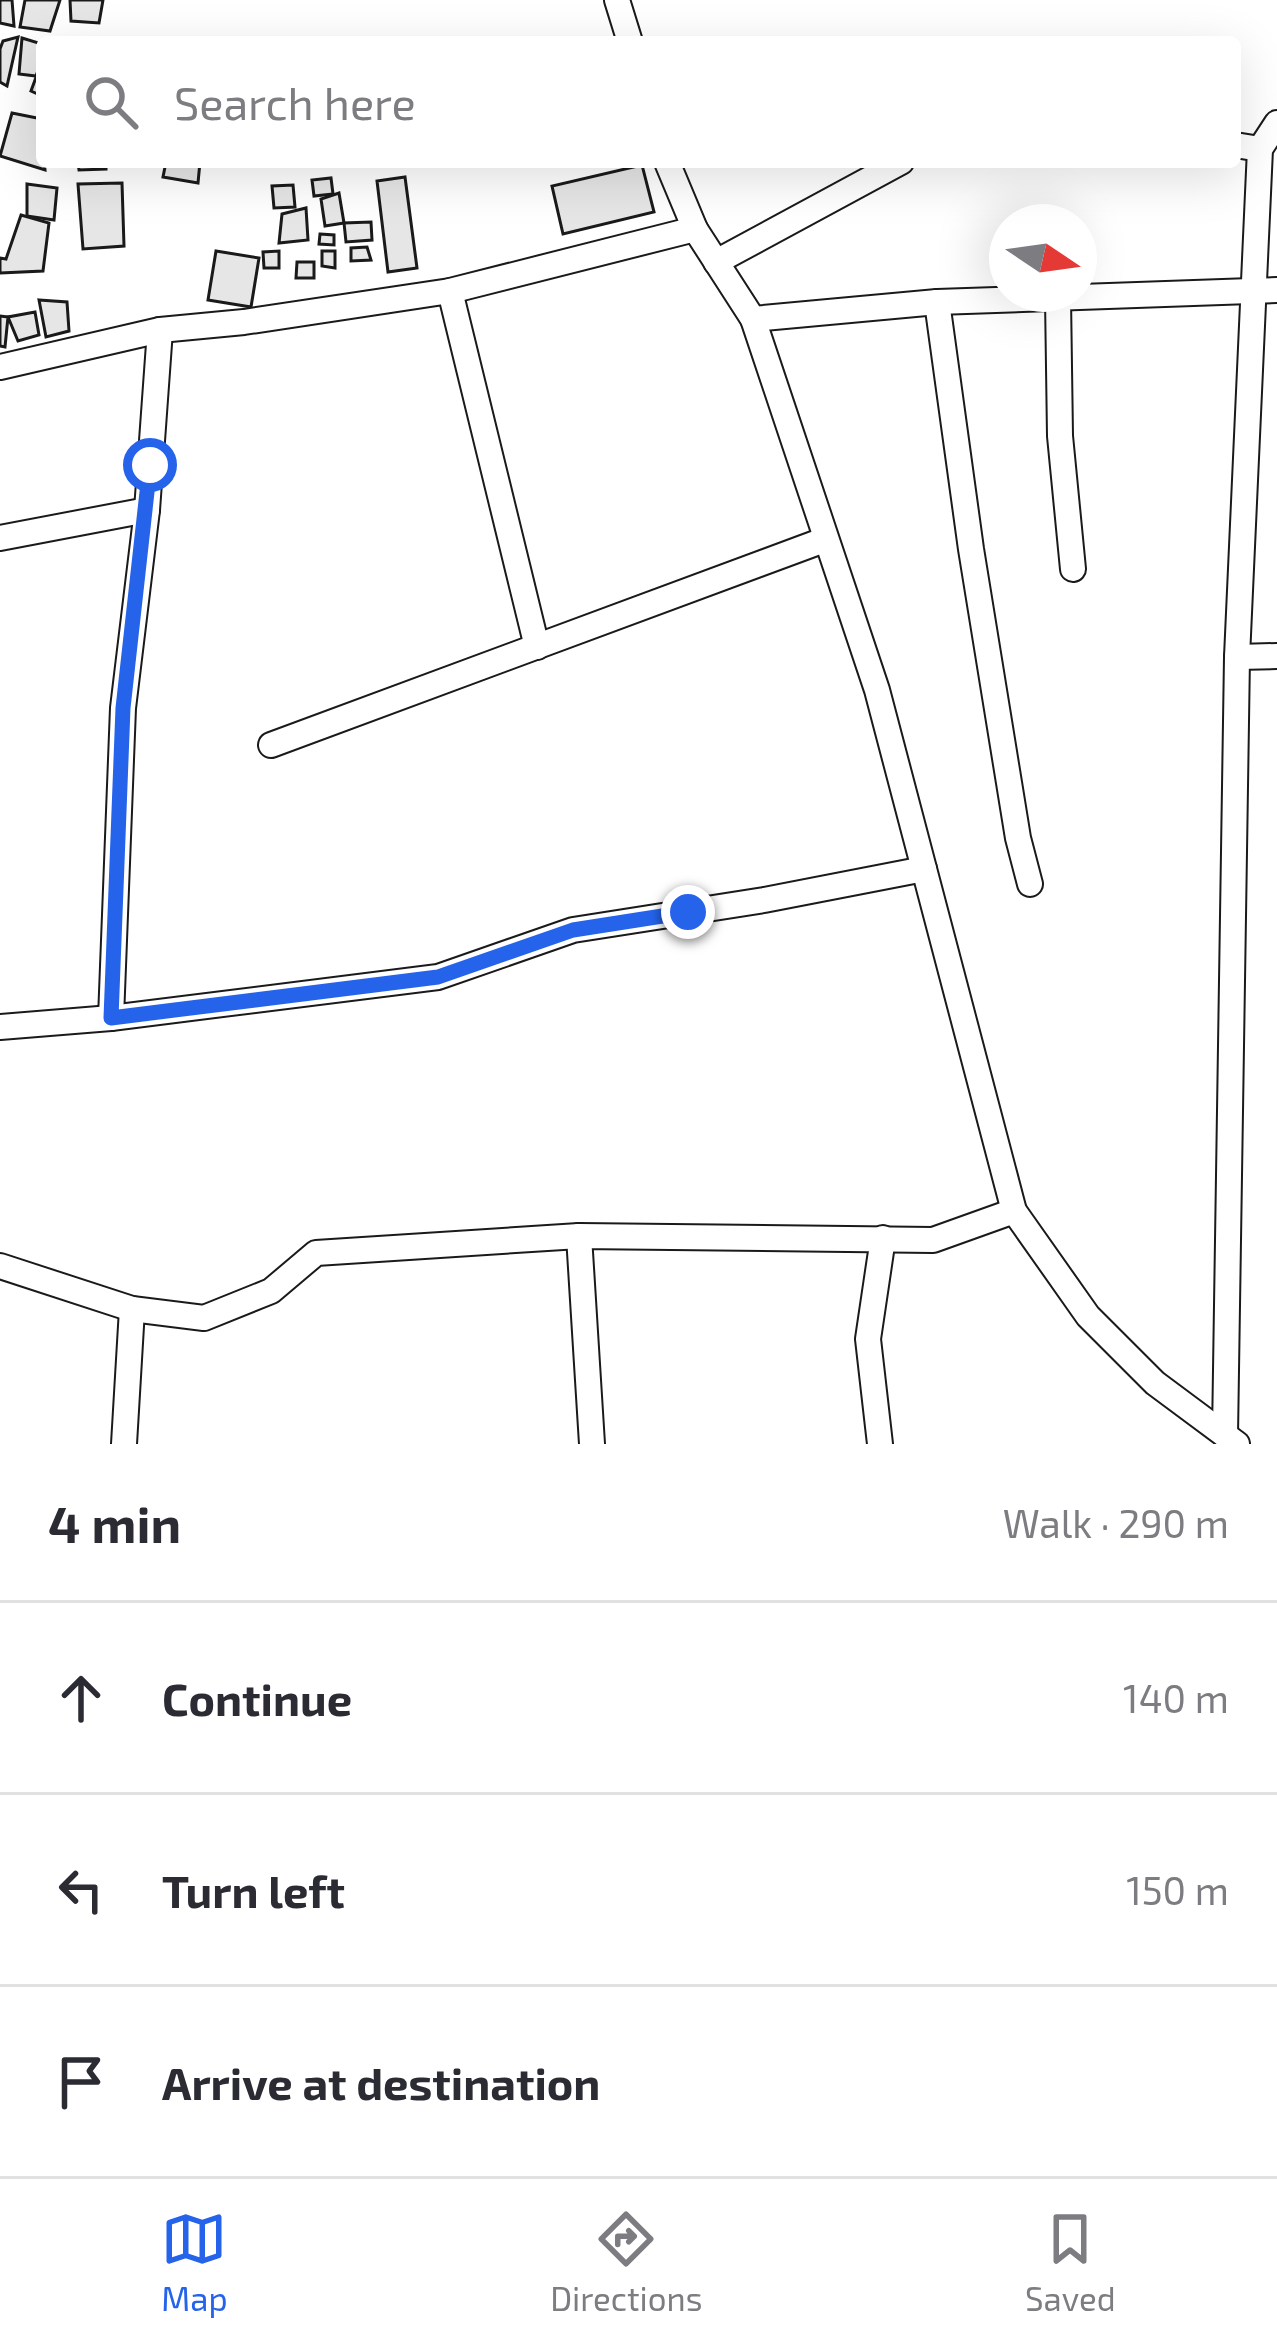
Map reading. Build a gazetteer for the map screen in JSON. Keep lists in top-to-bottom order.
{
  "north": "right",
  "page": {
    "search": "Search here",
    "heading": ["4 min", "Walk · 290 m"],
    "list": [
      ["Continue", "140 m"],
      ["Turn left", "150 m"],
      "Arrive at destination"
    ],
    "nav": ["Map", "Directions", "Saved"]
  }
}
